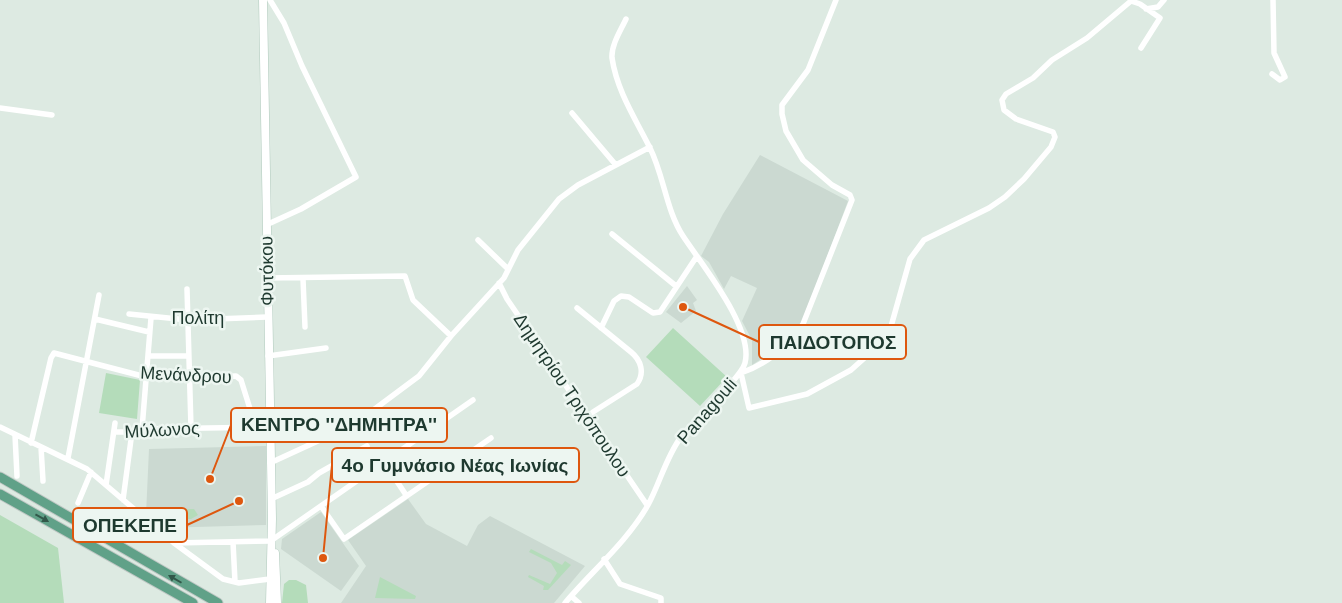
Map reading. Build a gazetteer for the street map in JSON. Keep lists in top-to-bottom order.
{
  "streets": {
    "street": [
      "Φυτόκου",
      "Πολίτη",
      "Μενάνδρου",
      "Δημητρίου Τριχόπουλου",
      "Panagouli",
      "Μύλωνος"
    ]
  },
  "crossings": [
    ["Φυτόκου", "Πολίτη"],
    ["Φυτόκου", "Μύλωνος"],
    ["Μενάνδρου", "Μύλωνος"],
    ["Δημητρίου Τριχόπουλου", "Panagouli"]
  ],
  "places": [
    "ΠΑΙΔΟΤΟΠΟΣ",
    "ΚΕΝΤΡΟ ''ΔΗΜΗΤΡΑ''",
    "ΟΠΕΚΕΠΕ",
    "4ο Γυμνάσιο Νέας Ιωνίας"
  ]
}
